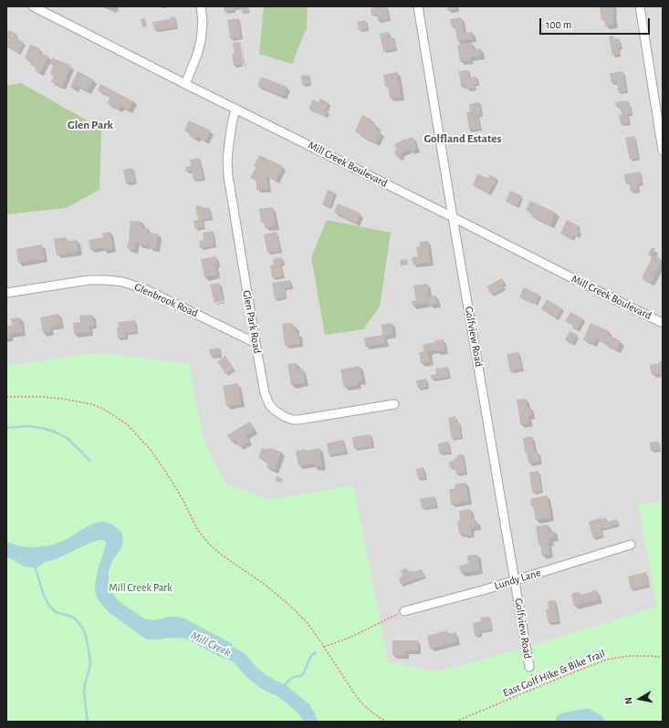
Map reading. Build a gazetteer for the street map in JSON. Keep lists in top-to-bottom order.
{
  "streets": {
    "street": [
      "Mill Creek Boulevard",
      "Glenbrook Road",
      "Glen Park Road",
      "Golfview Road",
      "Lundy Lane"
    ],
    "path": ["East Golf Hike & Bike Trail"]
  },
  "crossings": [
    ["Mill Creek Boulevard", "Glen Park Road"],
    ["Mill Creek Boulevard", "Golfview Road"],
    ["Glenbrook Road", "Glen Park Road"],
    ["Golfview Road", "Lundy Lane"]
  ],
  "districts": ["Glen Park", "Golfland Estates"],
  "water": ["Mill Creek"],
  "parks": ["Mill Creek Park"],
  "scale_bar": "100 m",
  "north": "left"
}
